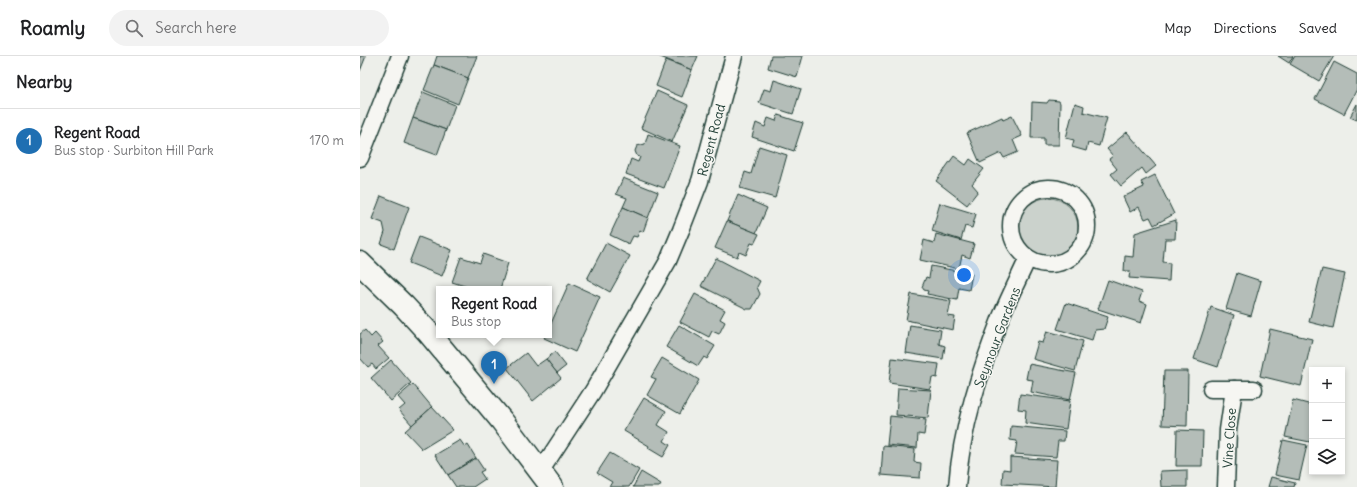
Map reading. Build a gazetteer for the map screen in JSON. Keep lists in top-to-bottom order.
{
  "streets": {
    "street": ["Regent Road", "Seymour Gardens", "Vine Close"]
  },
  "page": {
    "header": "Roamly",
    "search": "Search here",
    "nav": ["Map", "Directions", "Saved"],
    "heading": "Nearby",
    "list": [
      {
        "mark": "1",
        "name": "Regent Road",
        "note": "Bus stop · Surbiton Hill Park",
        "value": "170 m"
      }
    ],
    "popup": ["Regent Road", "Bus stop"],
    "pins": "1",
    "map_buttons": ["+", "−"]
  }
}
